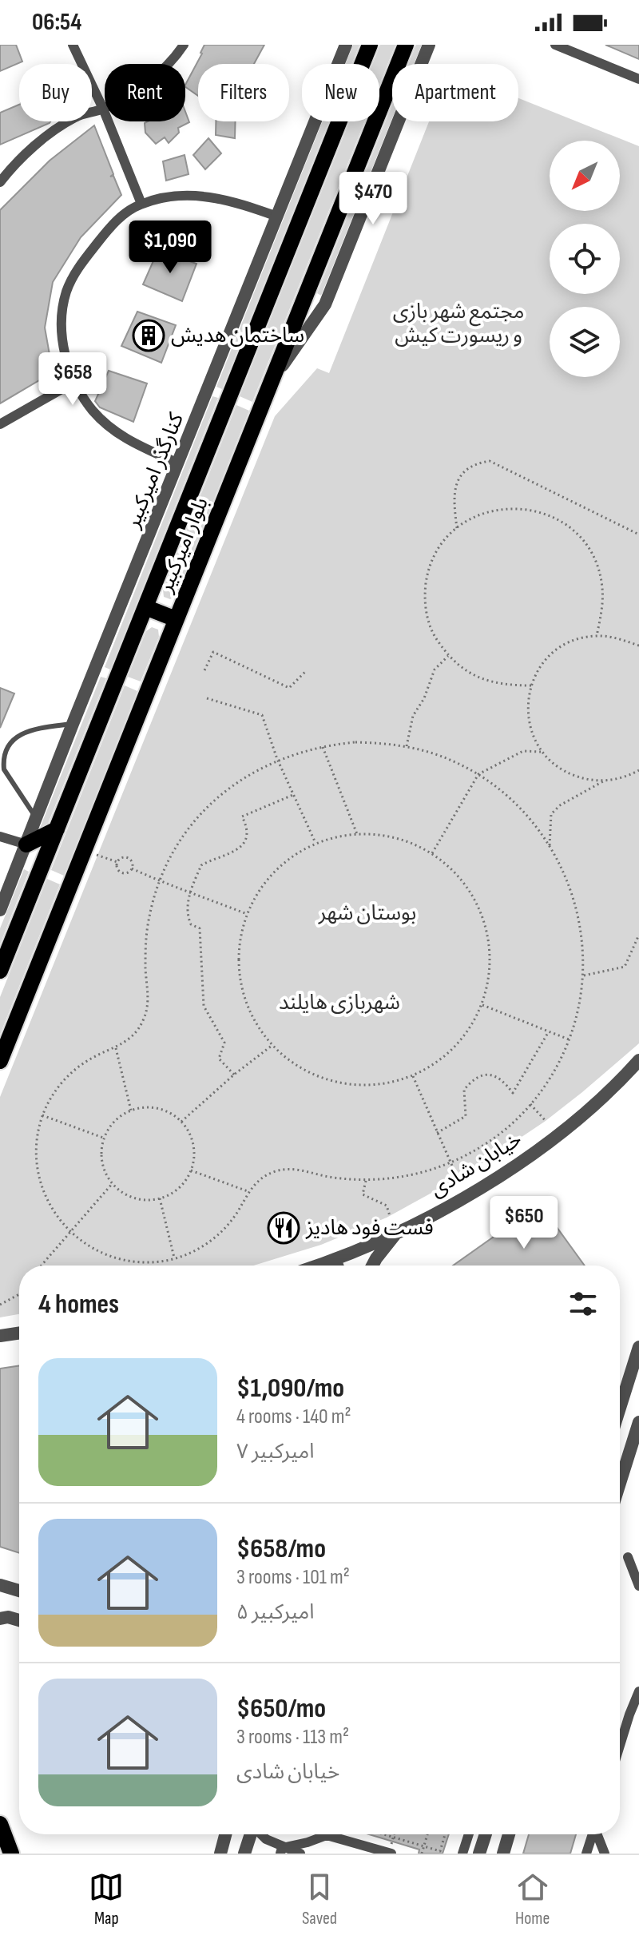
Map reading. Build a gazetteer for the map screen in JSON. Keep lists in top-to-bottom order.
{
  "streets": {
    "main road": ["بلوار امیرکبیر"],
    "street": ["کنارگذر امیرکبیر", "خیابان شادی"]
  },
  "parks": ["مجتمع شهر بازی و ریسورت کیش", "بوستان شهر", "شهربازی هایلند"],
  "places": {
    "building": ["ساختمان هدیش"],
    "restaurant": ["فست فود هادیز"]
  },
  "north": "bottom left",
  "page": {
    "status": "06:54",
    "chip": [
      "Buy",
      "Rent",
      "Filters",
      "New",
      "Apartment"
    ],
    "price": [
      "$470",
      "$1,090",
      "$658",
      "$650"
    ],
    "heading": "4 homes",
    "list": [
      {
        "name": "$1,090/mo",
        "note": "4 rooms · 140 m² · امیرکبیر ۷"
      },
      {
        "name": "$658/mo",
        "note": "3 rooms · 101 m² · امیرکبیر ۵"
      },
      {
        "name": "$650/mo",
        "note": "3 rooms · 113 m² · خیابان شادی"
      }
    ],
    "tabs": ["Map", "Saved", "Home"]
  }
}
